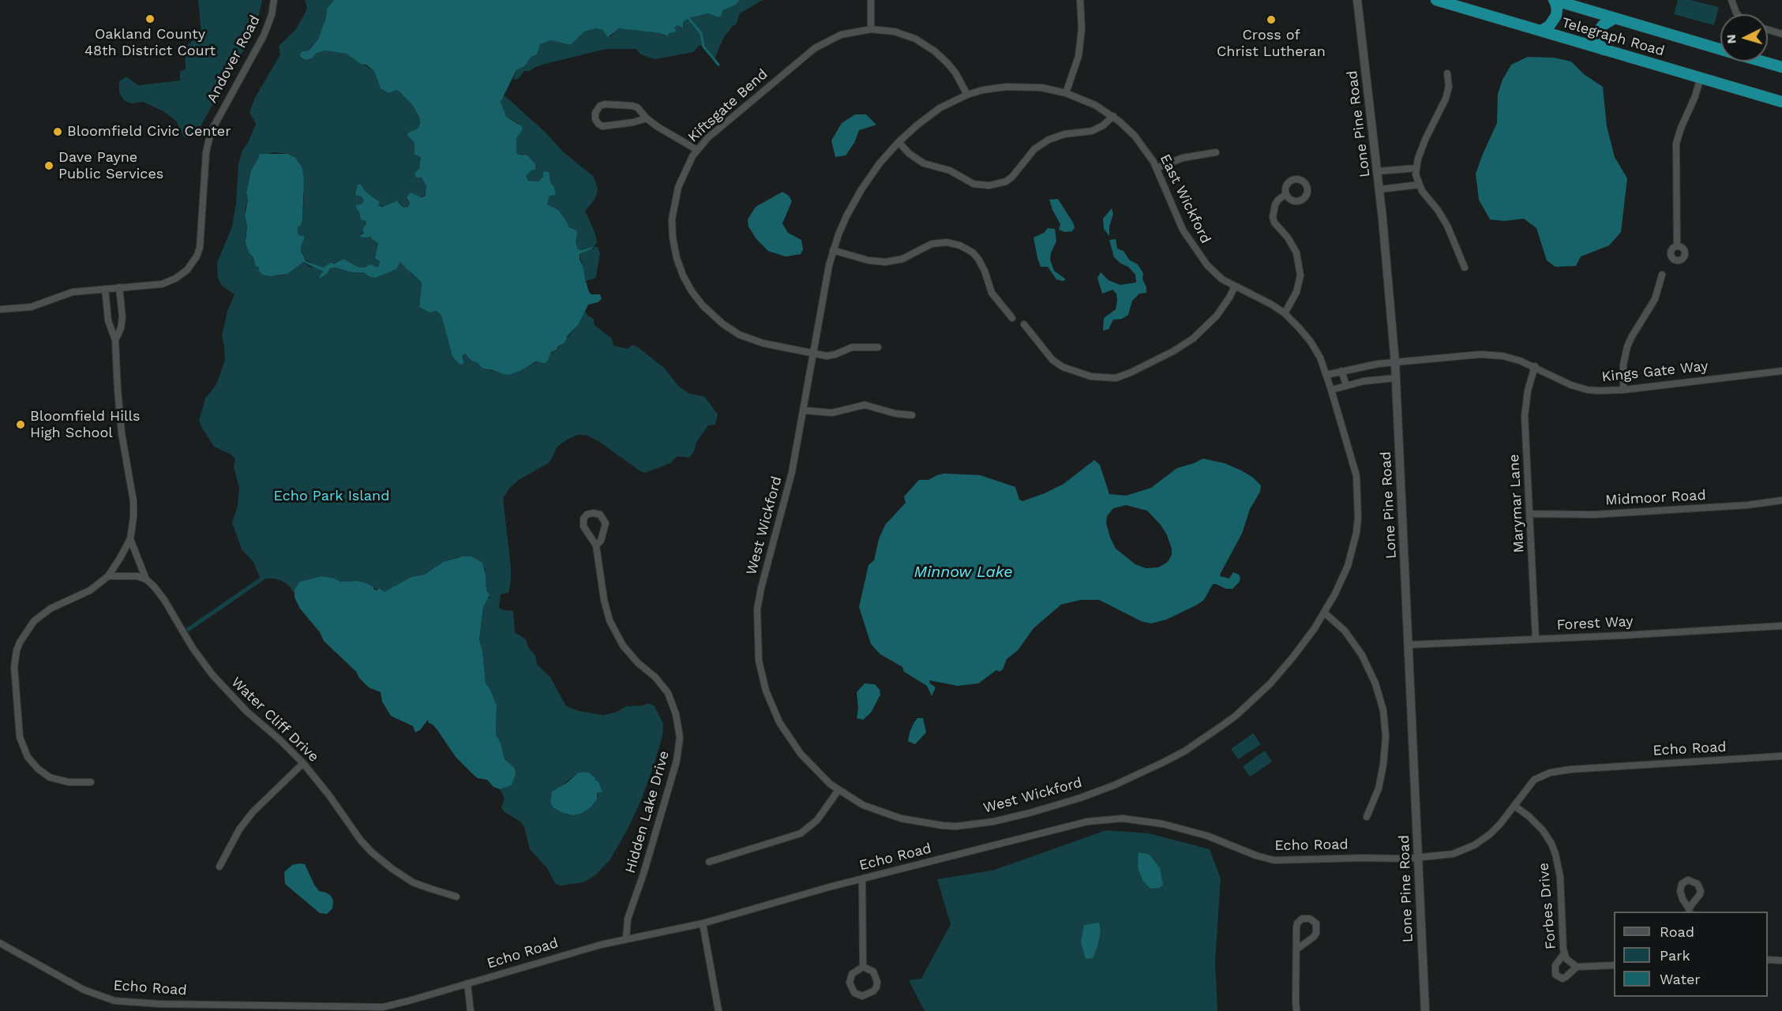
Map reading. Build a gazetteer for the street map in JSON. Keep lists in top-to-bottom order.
{
  "streets": {
    "highway": ["Telegraph Road"],
    "street": [
      "Andover Road",
      "Kiftsgate Bend",
      "Lone Pine Road",
      "East Wickford",
      "Kings Gate Way",
      "Midmoor Road",
      "Marymar Lane",
      "West Wickford",
      "Forest Way",
      "Water Cliff Drive",
      "Echo Road",
      "Hidden Lake Drive",
      "Forbes Drive"
    ]
  },
  "crossings": [
    ["Kiftsgate Bend", "East Wickford"],
    ["Kiftsgate Bend", "West Wickford"],
    ["Lone Pine Road", "Kings Gate Way"],
    ["Lone Pine Road", "Forest Way"],
    ["Lone Pine Road", "Echo Road"],
    ["East Wickford", "West Wickford"],
    ["Kings Gate Way", "Marymar Lane"],
    ["Midmoor Road", "Marymar Lane"],
    ["Marymar Lane", "Forest Way"],
    ["Echo Road", "Hidden Lake Drive"],
    ["Echo Road", "Forbes Drive"]
  ],
  "water": ["Minnow Lake"],
  "parks": ["Echo Park Island"],
  "places": [
    "Oakland County 48th District Court",
    "Cross of Christ Lutheran",
    "Bloomfield Civic Center",
    "Dave Payne Public Services",
    "Bloomfield Hills High School"
  ],
  "legend": ["Road", "Park", "Water"],
  "north": "left"
}
